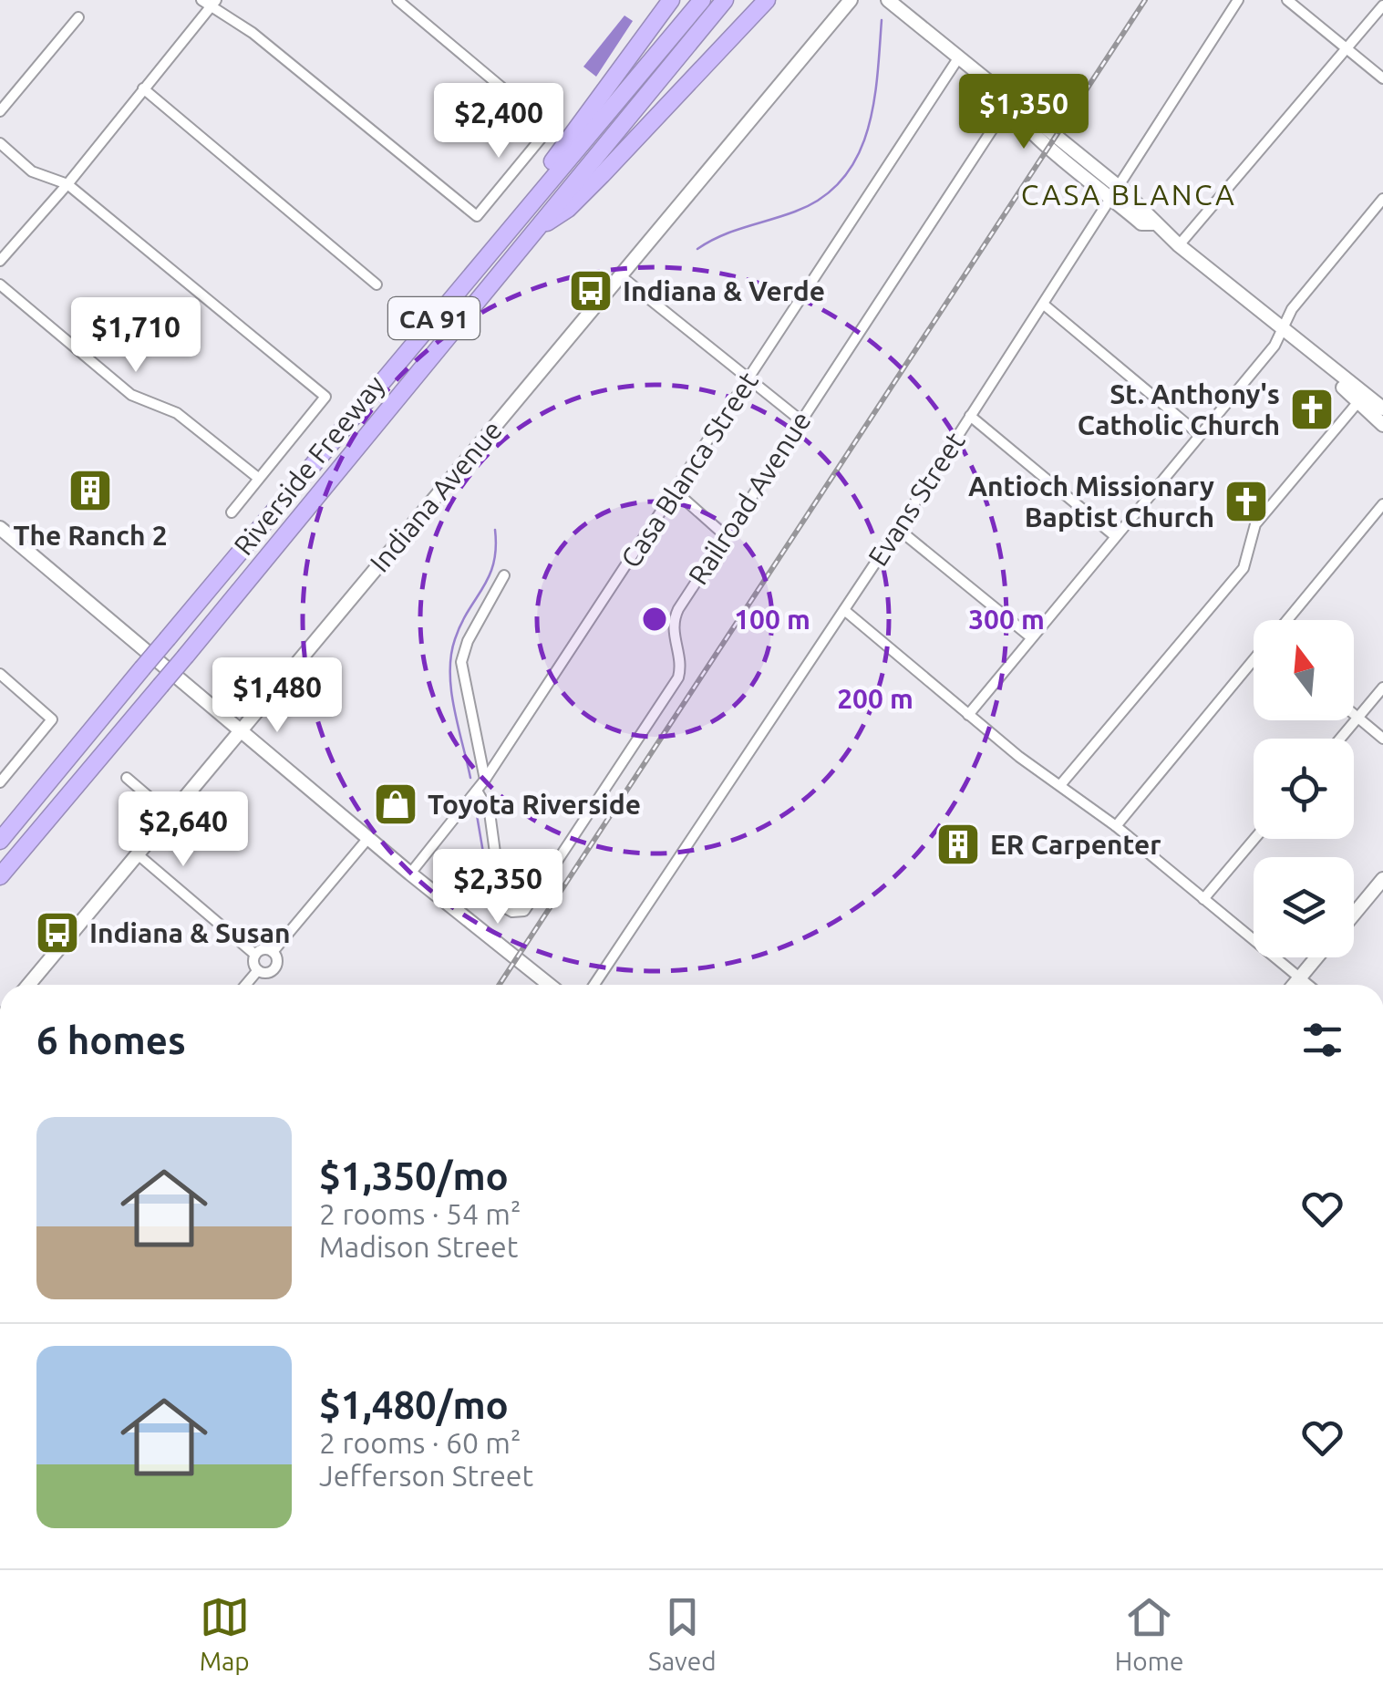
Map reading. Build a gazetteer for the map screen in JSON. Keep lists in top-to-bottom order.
{
  "streets": {
    "highway": ["CA 91", "Riverside Freeway"],
    "street": [
      "Casa Blanca Street",
      "Indiana Avenue",
      "Railroad Avenue",
      "Evans Street"
    ]
  },
  "crossings": [
    ["Casa Blanca Street", "Railroad Avenue"]
  ],
  "districts": ["CASA BLANCA"],
  "places": {
    "bus stop": ["Indiana & Verde", "Indiana & Susan"],
    "church": ["St. Anthony's Catholic Church", "Antioch Missionary Baptist Church"],
    "building": ["The Ranch 2", "ER Carpenter"],
    "shop": ["Toyota Riverside"]
  },
  "north": "top",
  "page": {
    "price": [
      "$1,350",
      "$2,400",
      "$1,710",
      "$1,480",
      "$2,640",
      "$2,350"
    ],
    "heading": "6 homes",
    "list": [
      {
        "name": "$1,350/mo",
        "note": "2 rooms · 54 m² · Madison Street"
      },
      {
        "name": "$1,480/mo",
        "note": "2 rooms · 60 m² · Jefferson Street"
      }
    ],
    "tabs": ["Map", "Saved", "Home"]
  },
  "rings": ["100 m", "300 m", "200 m"]
}
